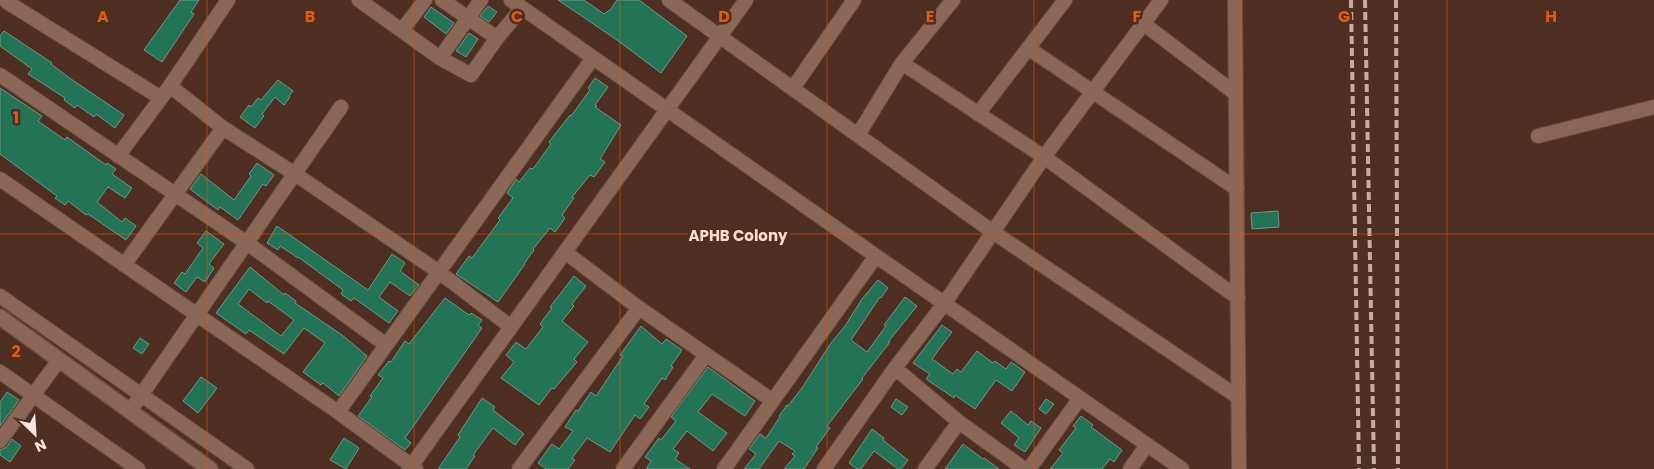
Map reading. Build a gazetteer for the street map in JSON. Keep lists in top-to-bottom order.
{
  "districts": ["APHB Colony"],
  "north": "bottom right",
  "grid": {
    "columns": [
      "A",
      "B",
      "C",
      "D",
      "E",
      "F",
      "G",
      "H"
    ],
    "rows": ["1", "2"]
  }
}
